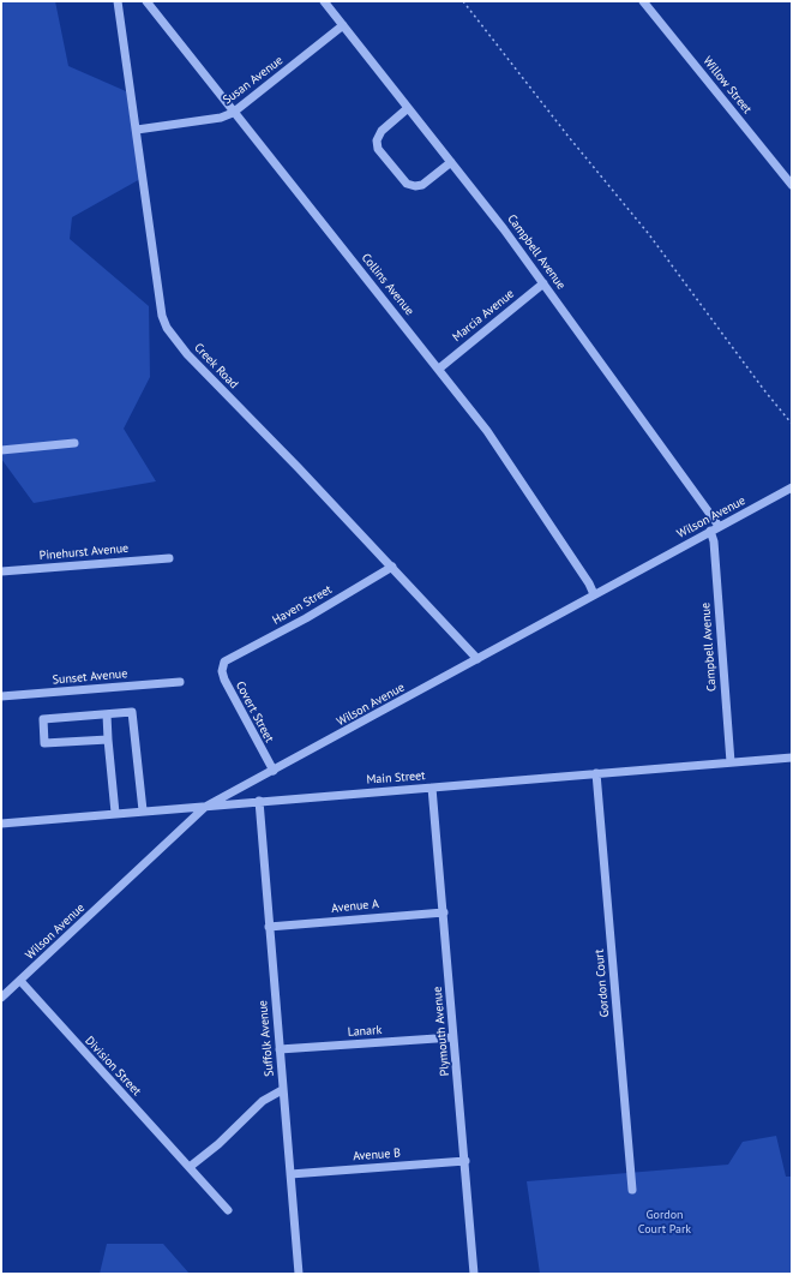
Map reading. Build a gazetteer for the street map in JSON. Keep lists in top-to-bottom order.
{
  "streets": {
    "street": [
      "Susan Avenue",
      "Willow Street",
      "Campbell Avenue",
      "Collins Avenue",
      "Marcia Avenue",
      "Creek Road",
      "Wilson Avenue",
      "Pinehurst Avenue",
      "Haven Street",
      "Sunset Avenue",
      "Covert Street",
      "Main Street",
      "Avenue A",
      "Gordon Court",
      "Lanark",
      "Plymouth Avenue",
      "Suffolk Avenue",
      "Division Street",
      "Avenue B"
    ]
  },
  "crossings": [
    ["Susan Avenue", "Campbell Avenue"],
    ["Susan Avenue", "Collins Avenue"],
    ["Susan Avenue", "Creek Road"],
    ["Campbell Avenue", "Marcia Avenue"],
    ["Campbell Avenue", "Wilson Avenue"],
    ["Campbell Avenue", "Main Street"],
    ["Collins Avenue", "Marcia Avenue"],
    ["Collins Avenue", "Wilson Avenue"],
    ["Creek Road", "Wilson Avenue"],
    ["Creek Road", "Haven Street"],
    ["Wilson Avenue", "Covert Street"],
    ["Wilson Avenue", "Main Street"],
    ["Wilson Avenue", "Division Street"],
    ["Haven Street", "Covert Street"],
    ["Main Street", "Gordon Court"],
    ["Main Street", "Plymouth Avenue"],
    ["Main Street", "Suffolk Avenue"],
    ["Avenue A", "Plymouth Avenue"],
    ["Avenue A", "Suffolk Avenue"],
    ["Lanark", "Plymouth Avenue"],
    ["Lanark", "Suffolk Avenue"],
    ["Plymouth Avenue", "Avenue B"],
    ["Suffolk Avenue", "Avenue B"]
  ],
  "parks": ["Gordon Court Park"]
}
